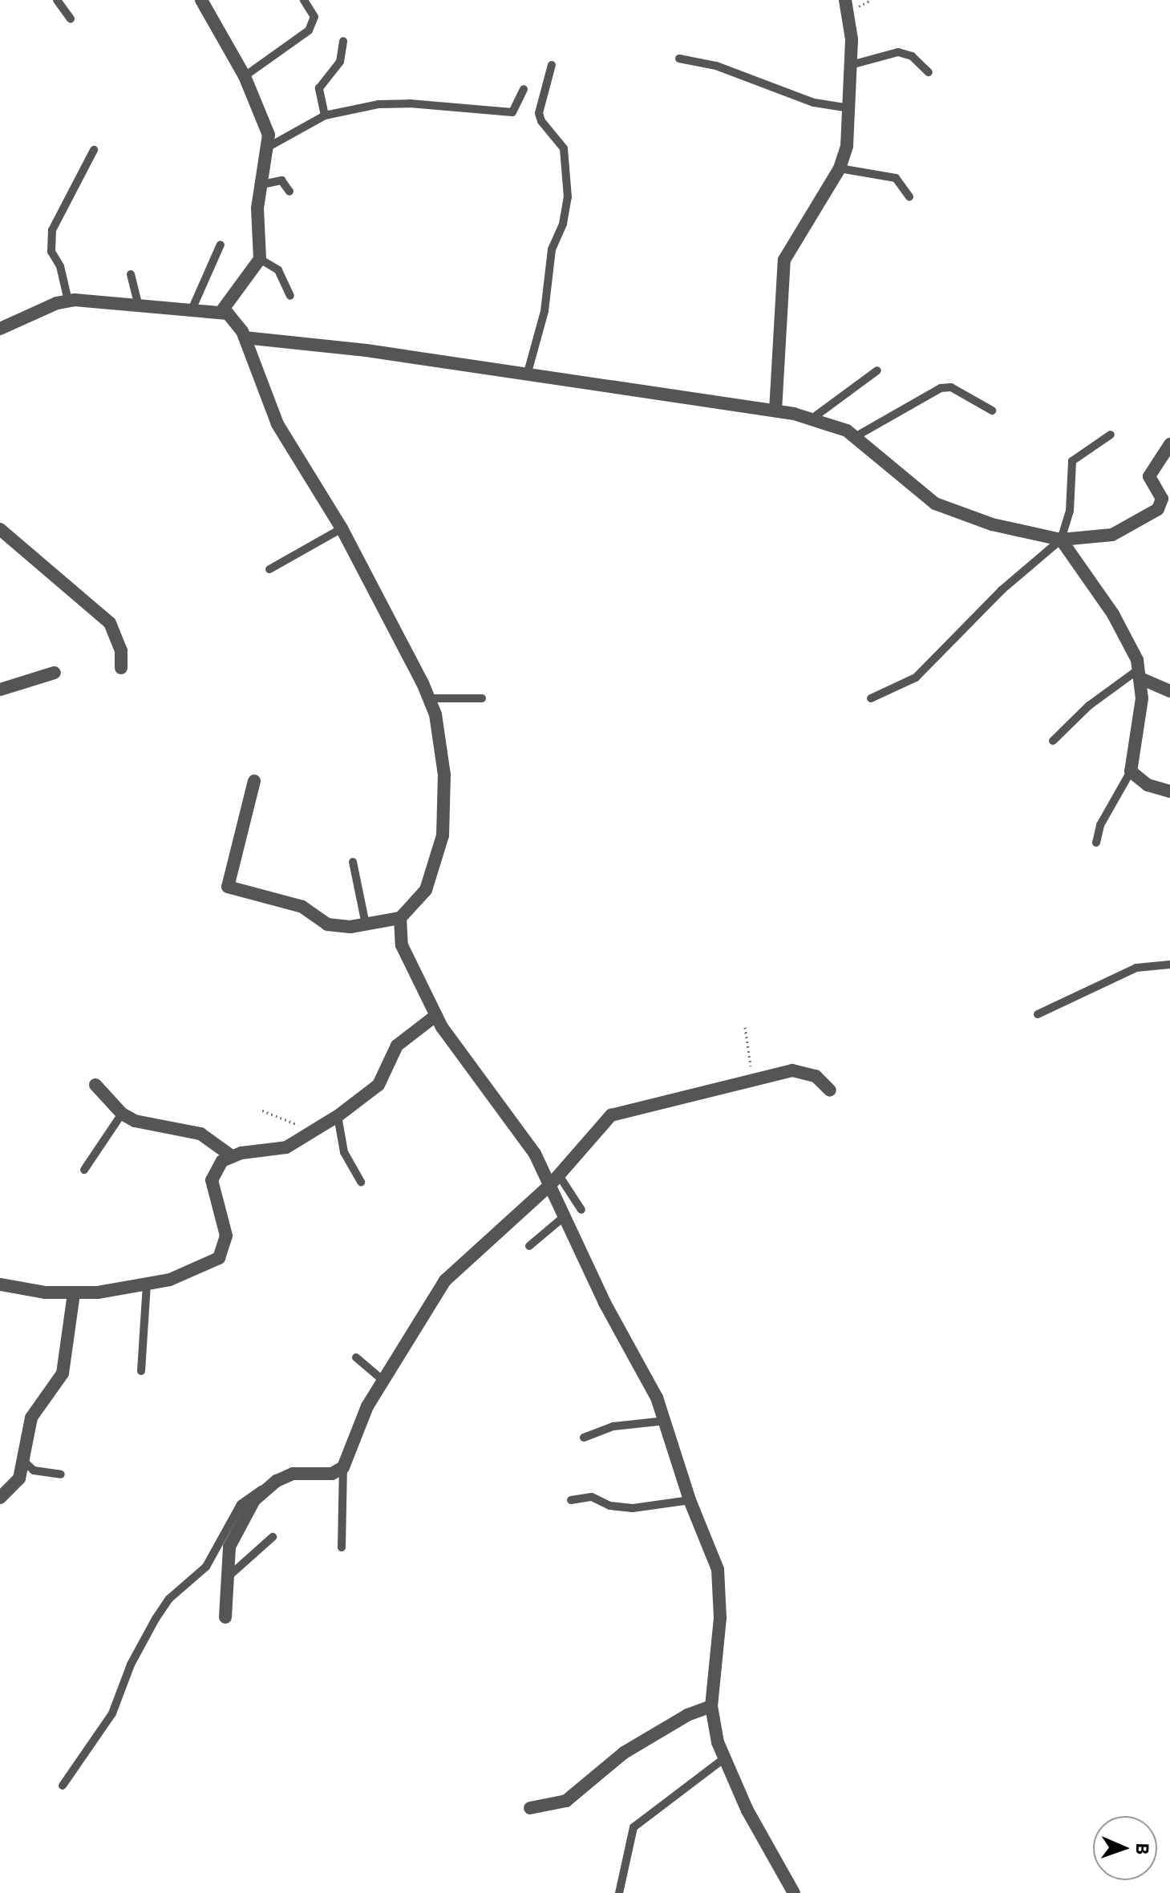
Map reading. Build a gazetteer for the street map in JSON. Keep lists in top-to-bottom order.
{
  "north": "right"
}
